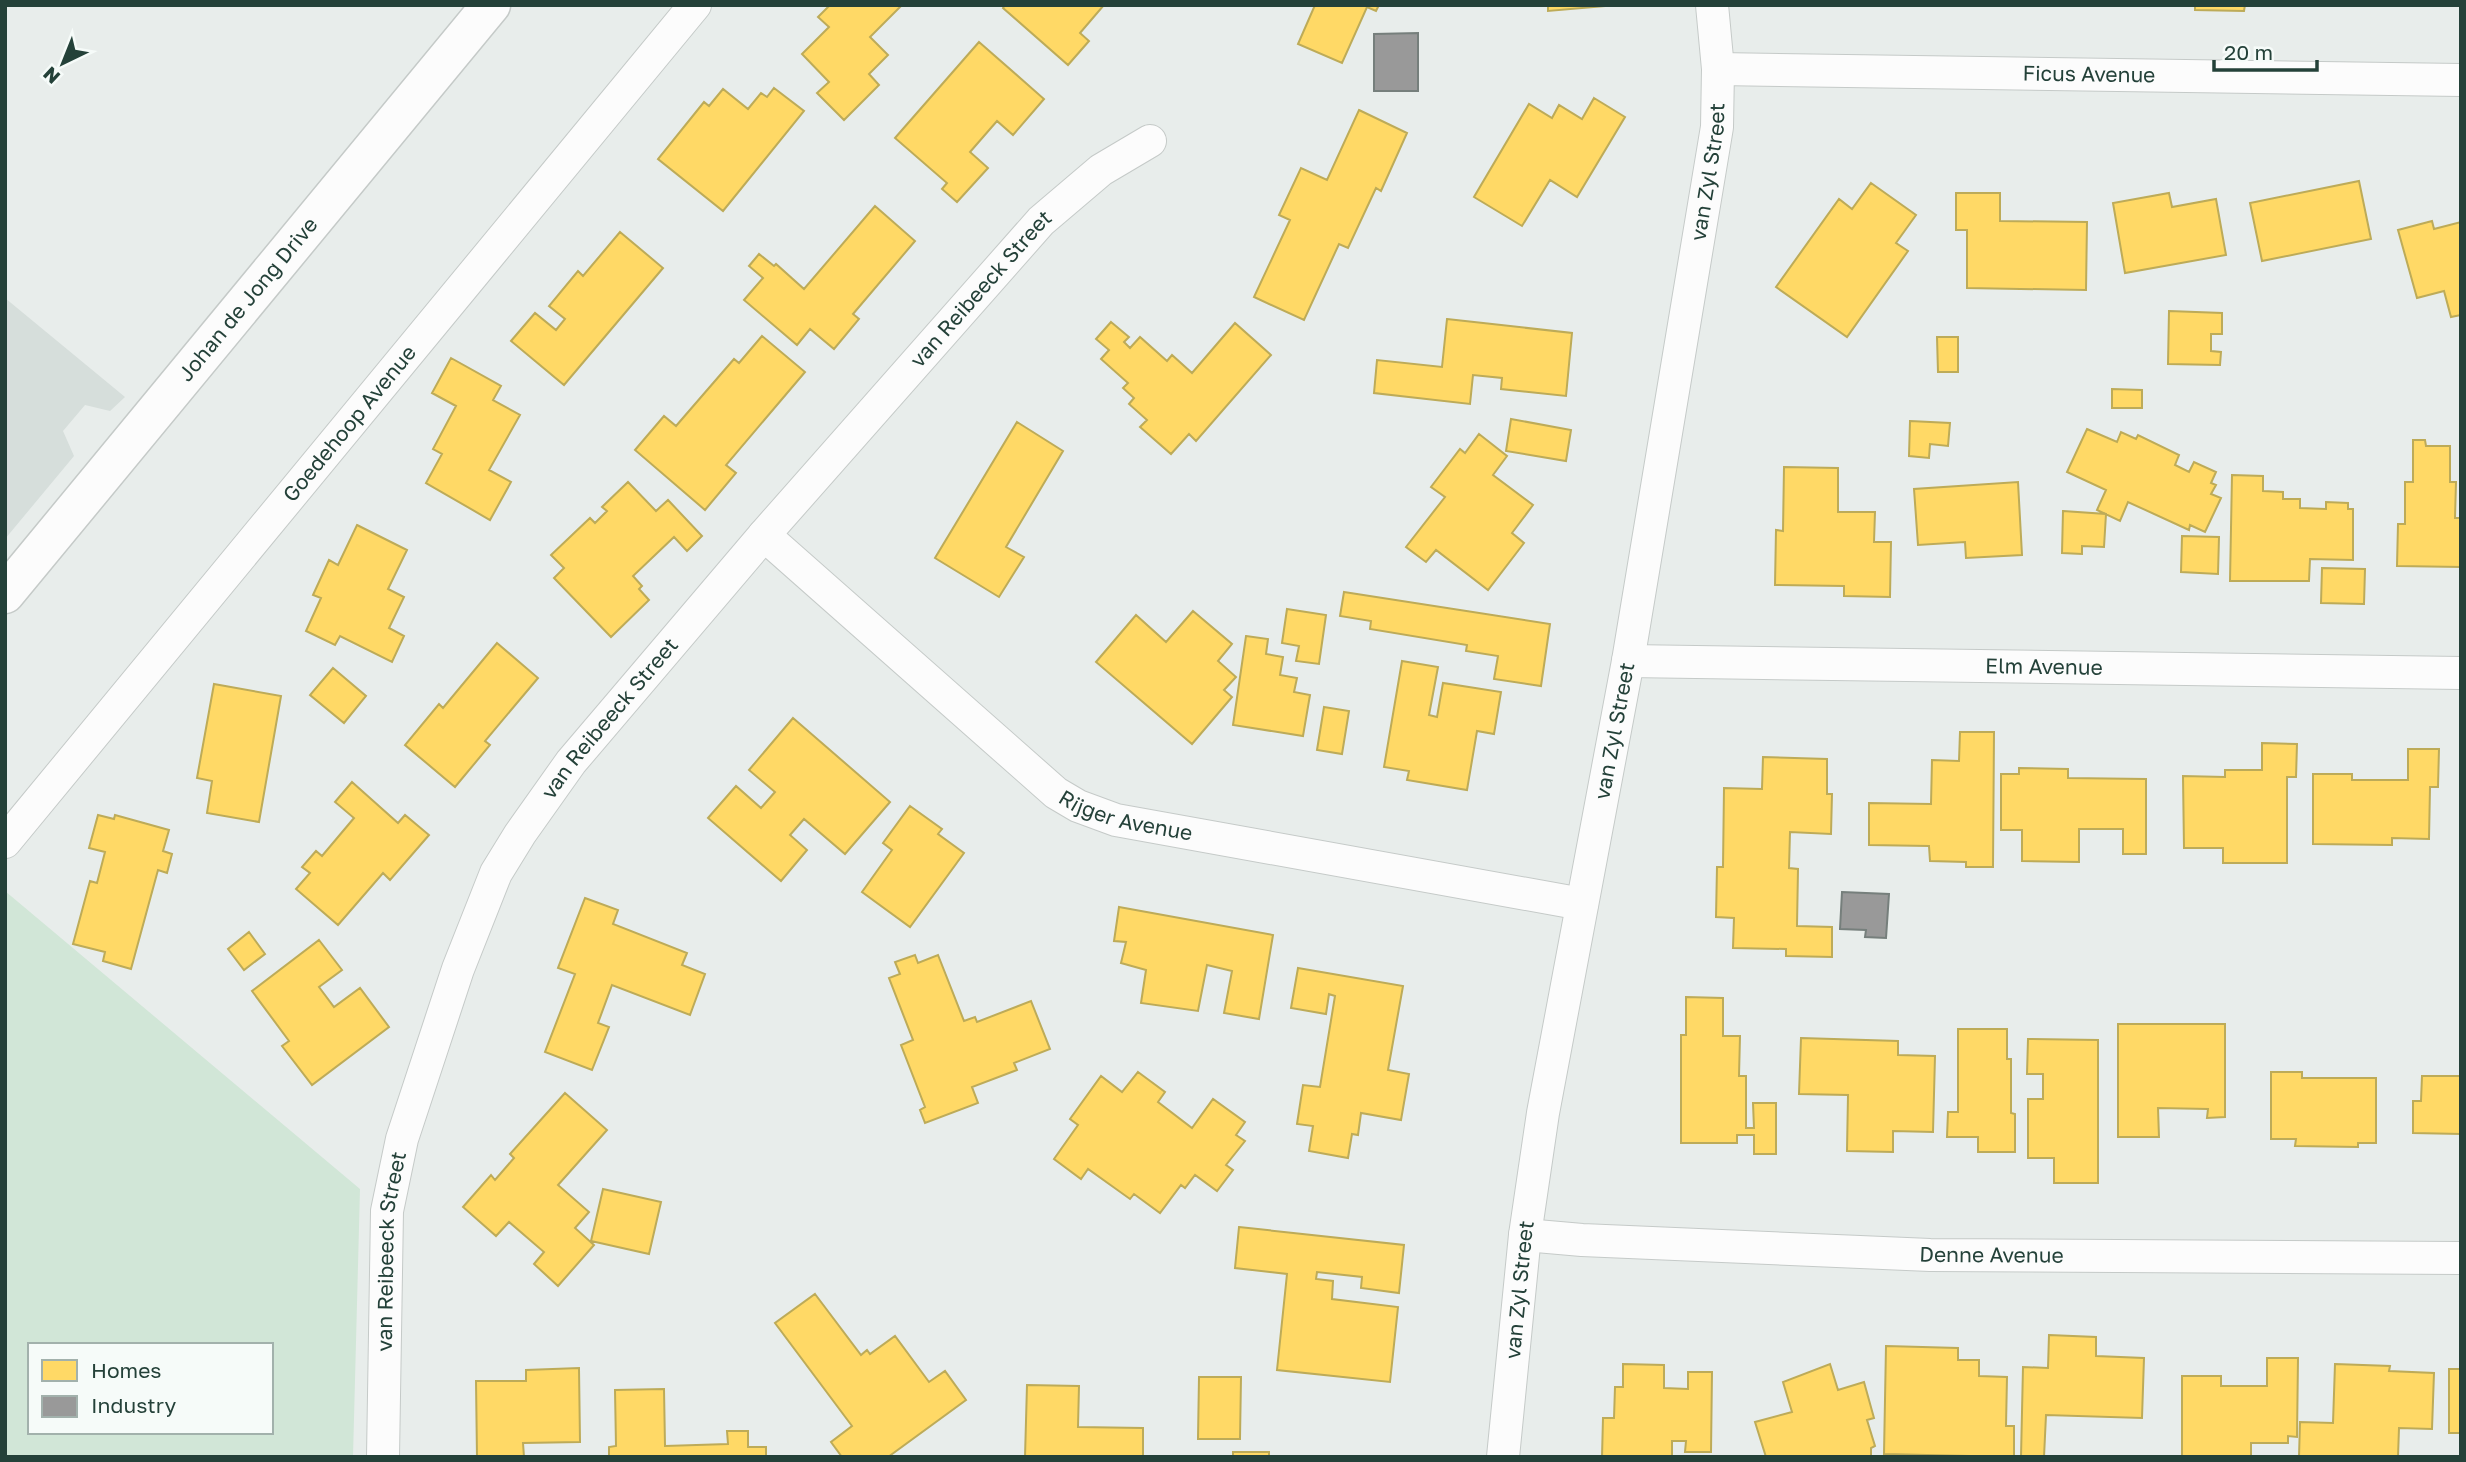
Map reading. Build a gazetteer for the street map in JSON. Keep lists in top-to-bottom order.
{
  "streets": {
    "street": [
      "Ficus Avenue",
      "van Zyl Street",
      "van Reibeeck Street",
      "Johan de Jong Drive",
      "Goedehoop Avenue",
      "Elm Avenue",
      "Rijger Avenue",
      "Denne Avenue"
    ]
  },
  "crossings": [
    ["Ficus Avenue", "van Zyl Street"],
    ["van Zyl Street", "Elm Avenue"],
    ["van Zyl Street", "Rijger Avenue"],
    ["van Zyl Street", "Denne Avenue"],
    ["van Reibeeck Street", "Rijger Avenue"]
  ],
  "legend": ["Homes", "Industry"],
  "scale_bar": "20 m",
  "north": "bottom left"
}
